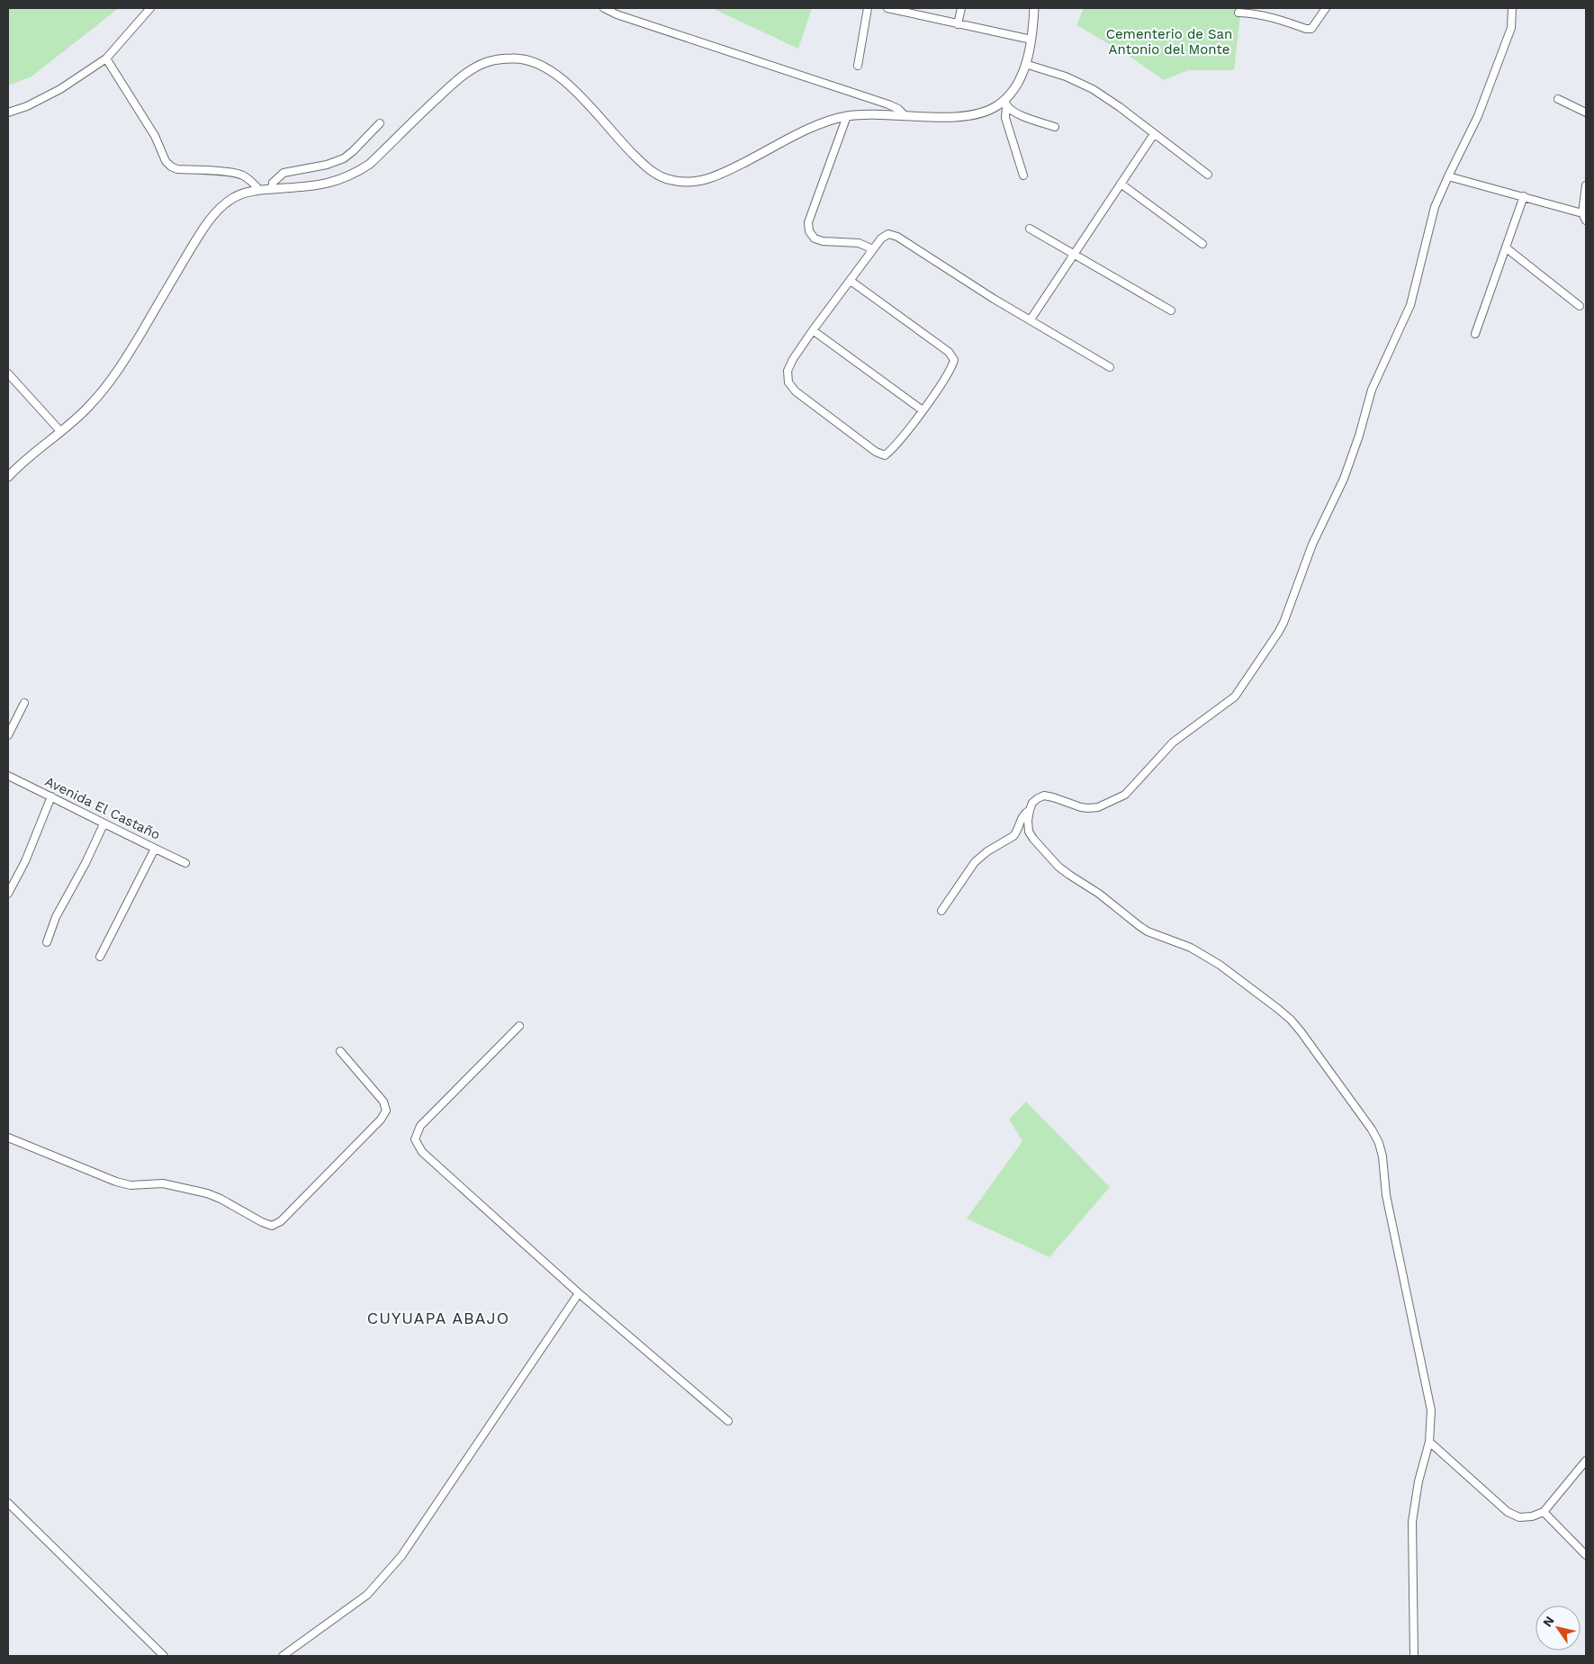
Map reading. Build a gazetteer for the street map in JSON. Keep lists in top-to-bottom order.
{
  "streets": {
    "street": ["Avenida El Castaño"]
  },
  "districts": ["CUYUAPA ABAJO"],
  "parks": ["Cementerio de San Antonio del Monte"],
  "north": "top left"
}
